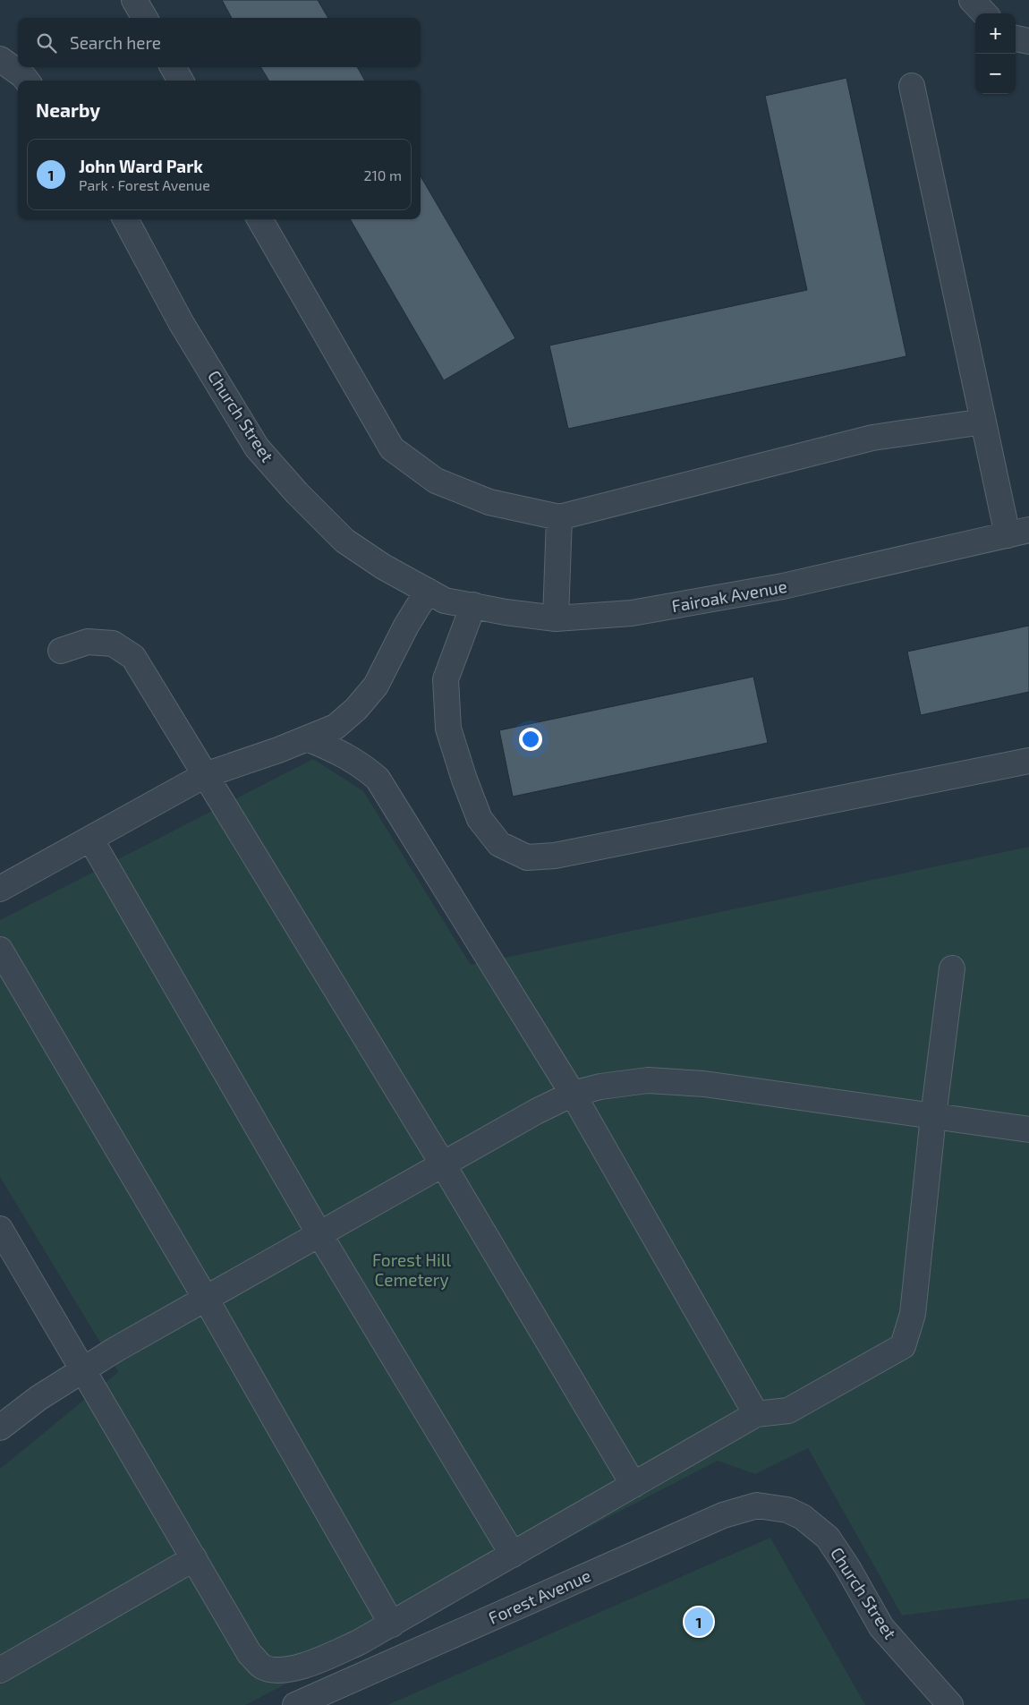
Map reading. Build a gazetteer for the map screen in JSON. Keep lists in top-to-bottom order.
{
  "streets": {
    "street": ["Church Street", "Fairoak Avenue", "Forest Avenue"]
  },
  "crossings": [
    ["Church Street", "Fairoak Avenue"],
    ["Church Street", "Forest Avenue"]
  ],
  "parks": ["Forest Hill Cemetery"],
  "page": {
    "map_buttons": ["+", "−"],
    "search": "Search here",
    "heading": "Nearby",
    "list": [
      {
        "mark": "1",
        "name": "John Ward Park",
        "note": "Park · Forest Avenue",
        "value": "210 m"
      }
    ],
    "pins": "1"
  }
}
